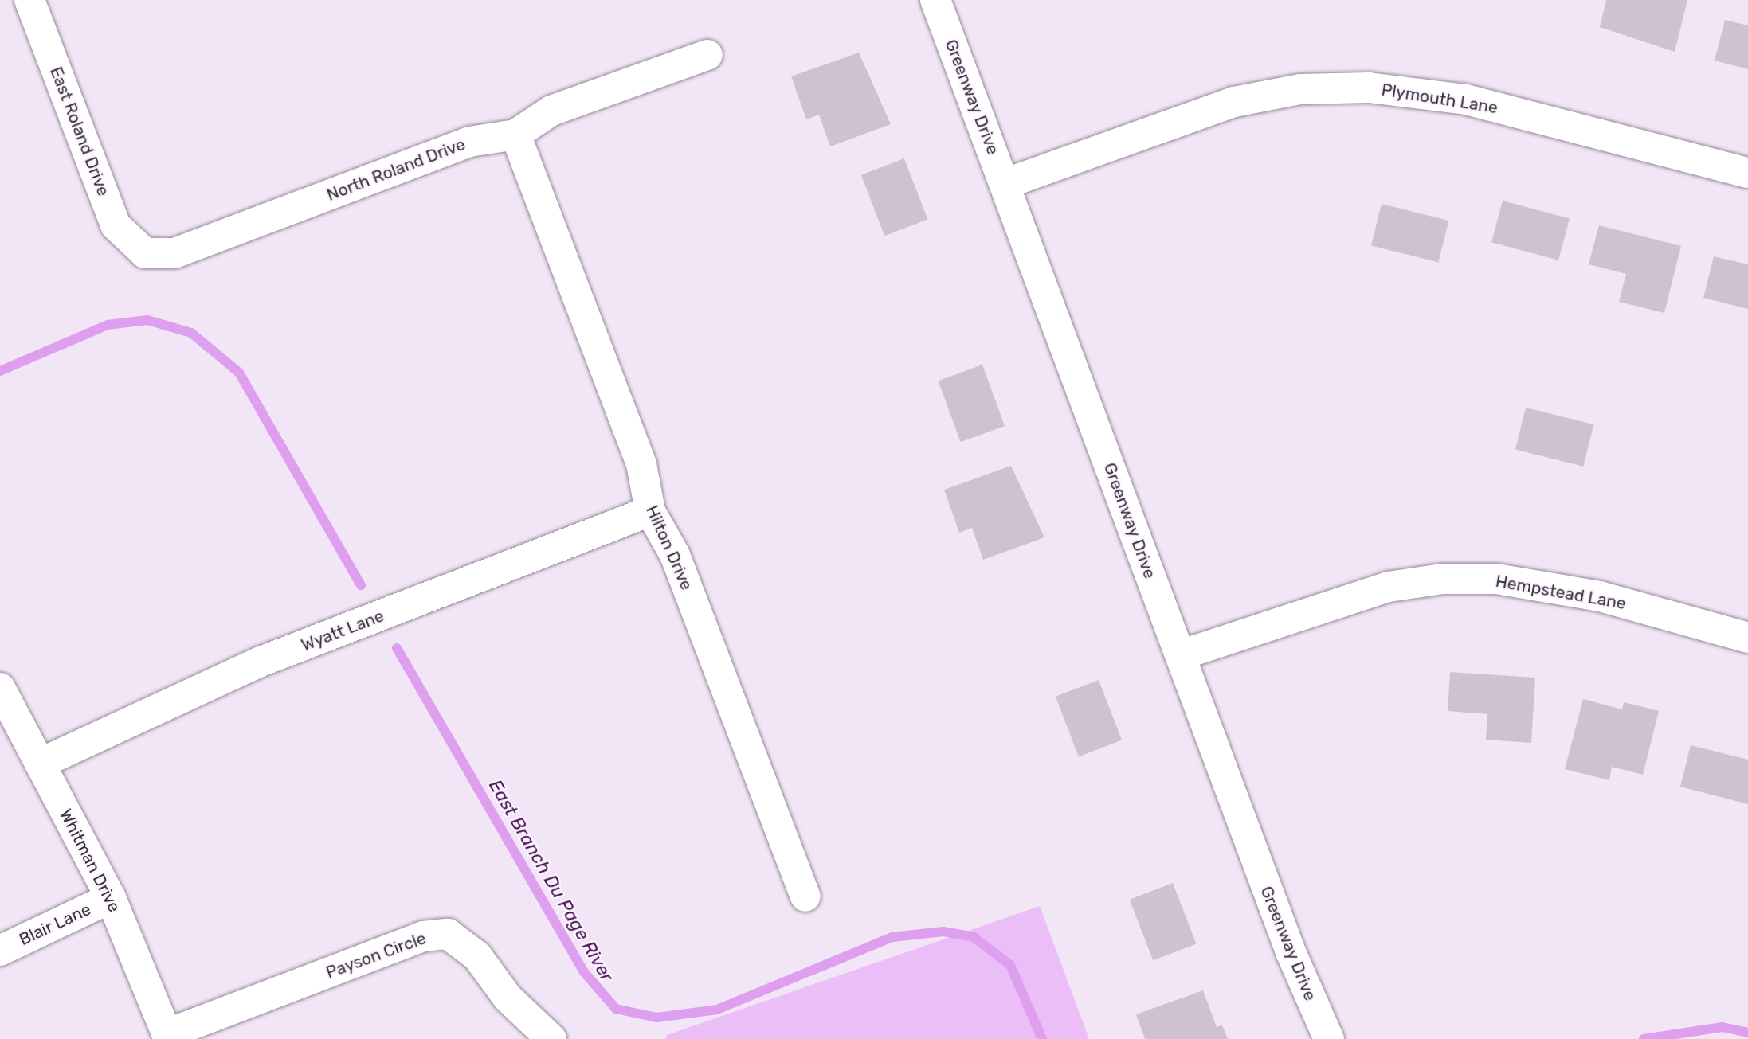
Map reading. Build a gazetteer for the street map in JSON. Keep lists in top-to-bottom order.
{
  "streets": {
    "street": [
      "Greenway Drive",
      "Plymouth Lane",
      "East Roland Drive",
      "North Roland Drive",
      "Hilton Drive",
      "Hempstead Lane",
      "Wyatt Lane",
      "Whitman Drive",
      "Blair Lane",
      "Payson Circle"
    ]
  },
  "crossings": [
    ["Greenway Drive", "Plymouth Lane"],
    ["Greenway Drive", "Hempstead Lane"],
    ["East Roland Drive", "North Roland Drive"],
    ["North Roland Drive", "Hilton Drive"],
    ["Hilton Drive", "Wyatt Lane"],
    ["Wyatt Lane", "Whitman Drive"],
    ["Whitman Drive", "Blair Lane"],
    ["Whitman Drive", "Payson Circle"]
  ],
  "water": ["East Branch Du Page River"]
}
